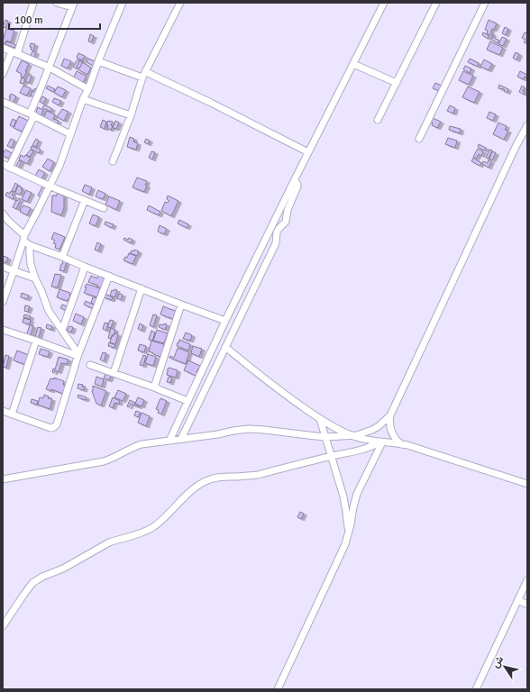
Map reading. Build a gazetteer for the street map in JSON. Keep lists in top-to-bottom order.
{
  "scale_bar": "100 m",
  "north": "top left"
}
